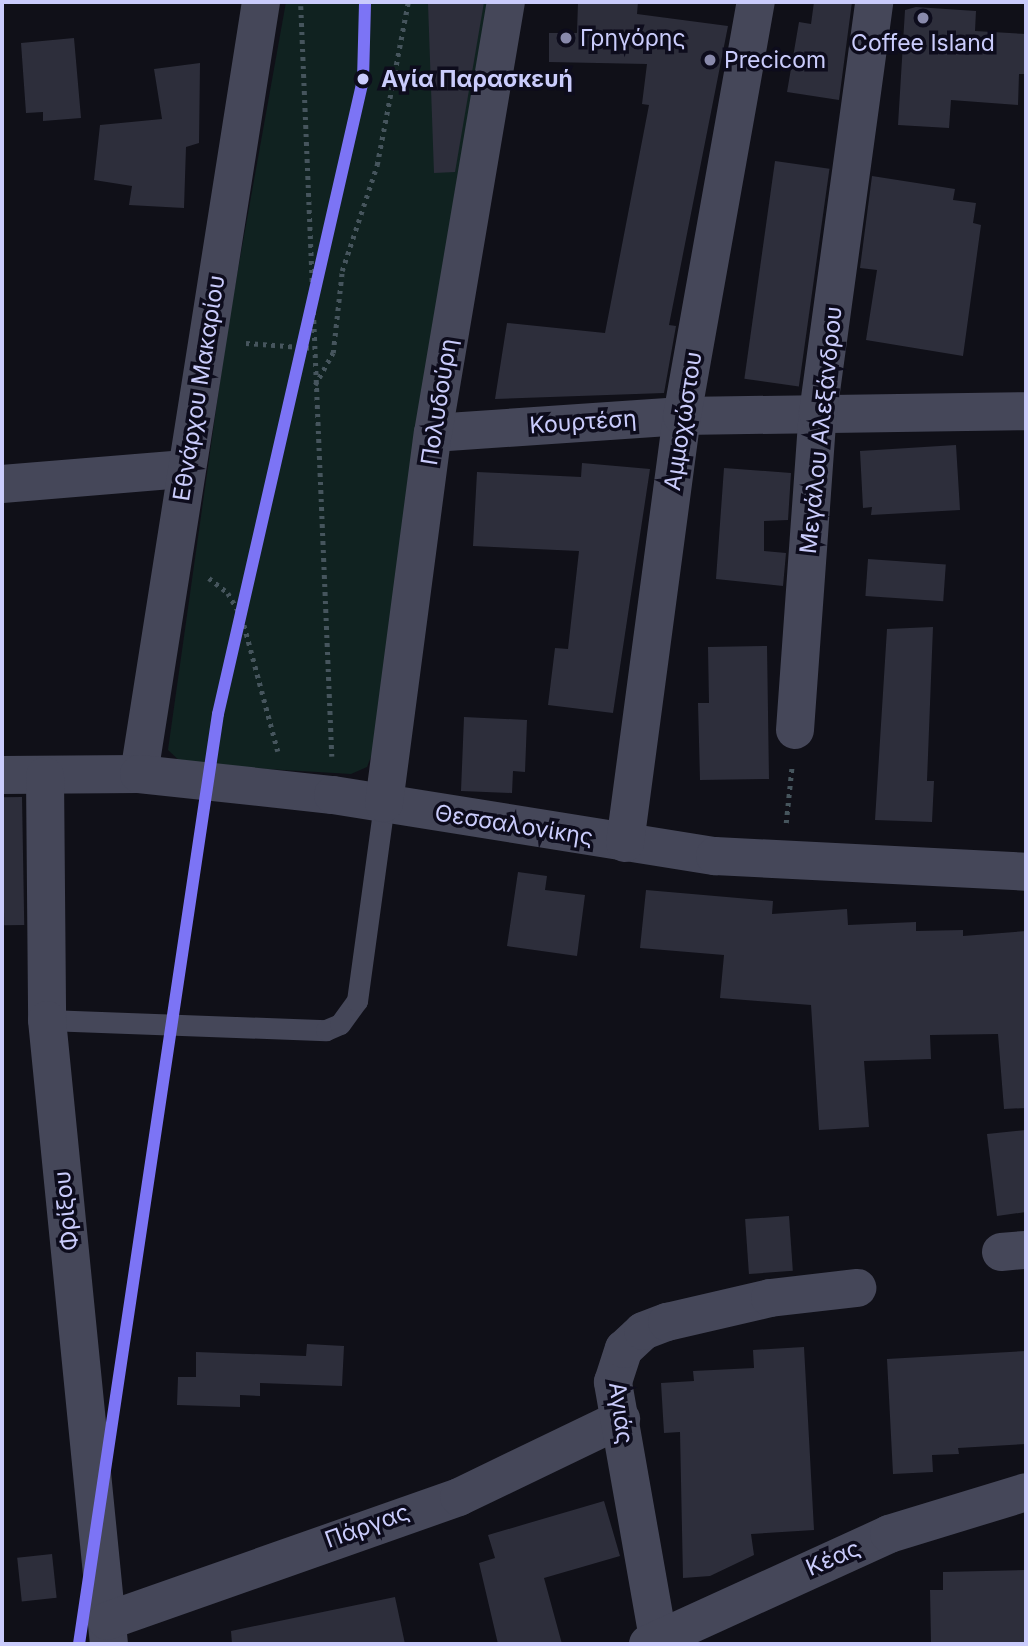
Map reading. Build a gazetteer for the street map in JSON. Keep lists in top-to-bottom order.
{
  "streets": {
    "street": [
      "Εθνάρχου Μακαρίου",
      "Πολυδούρη",
      "Αμμοχώστου",
      "Κουρτέση",
      "Μεγάλου Αλεξάνδρου",
      "Θεσσαλονίκης",
      "Φρίξου",
      "Αγιάς",
      "Πάργας",
      "Κέας"
    ]
  },
  "crossings": [
    ["Εθνάρχου Μακαρίου", "Θεσσαλονίκης"],
    ["Πολυδούρη", "Κουρτέση"],
    ["Πολυδούρη", "Θεσσαλονίκης"],
    ["Αμμοχώστου", "Κουρτέση"],
    ["Αμμοχώστου", "Θεσσαλονίκης"],
    ["Κουρτέση", "Μεγάλου Αλεξάνδρου"],
    ["Θεσσαλονίκης", "Φρίξου"],
    ["Φρίξου", "Πάργας"],
    ["Αγιάς", "Πάργας"],
    ["Αγιάς", "Κέας"]
  ],
  "places": [
    "Coffee Island",
    "Γρηγόρης",
    "Precicom",
    "Αγία Παρασκευή"
  ]
}
